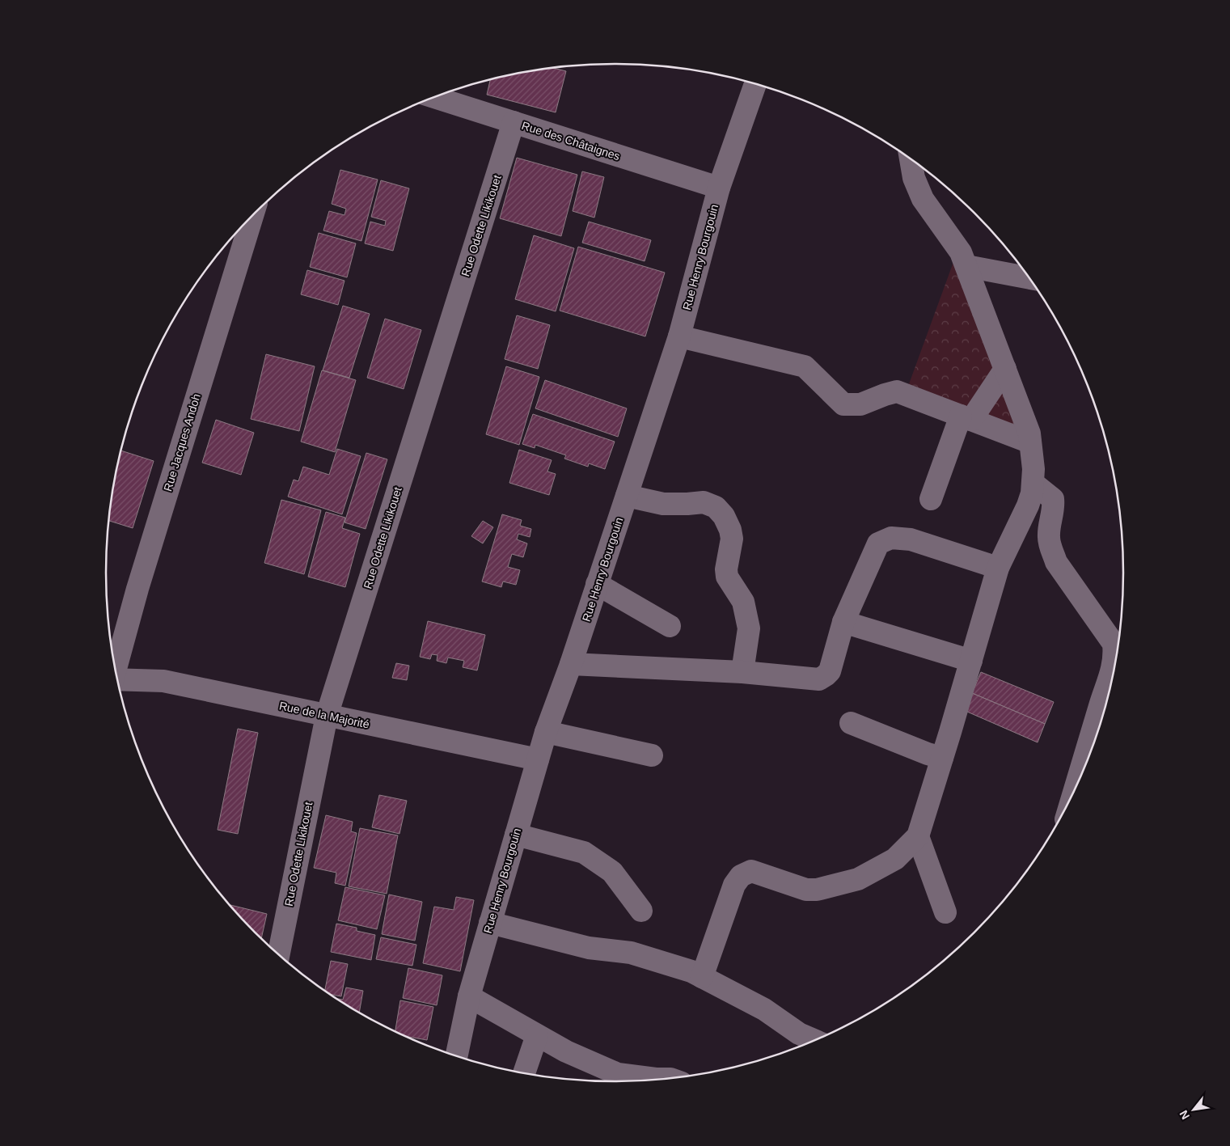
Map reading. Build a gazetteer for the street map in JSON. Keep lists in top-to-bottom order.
{
  "streets": {
    "street": [
      "Rue des Châtaignes",
      "Rue Odette Likikouet",
      "Rue Henry Bourgouin",
      "Rue Jacques Andoh",
      "Rue de la Majorité"
    ]
  },
  "crossings": [
    ["Rue des Châtaignes", "Rue Odette Likikouet"],
    ["Rue des Châtaignes", "Rue Henry Bourgouin"],
    ["Rue Odette Likikouet", "Rue de la Majorité"],
    ["Rue Henry Bourgouin", "Rue de la Majorité"]
  ],
  "north": "bottom left"
}
